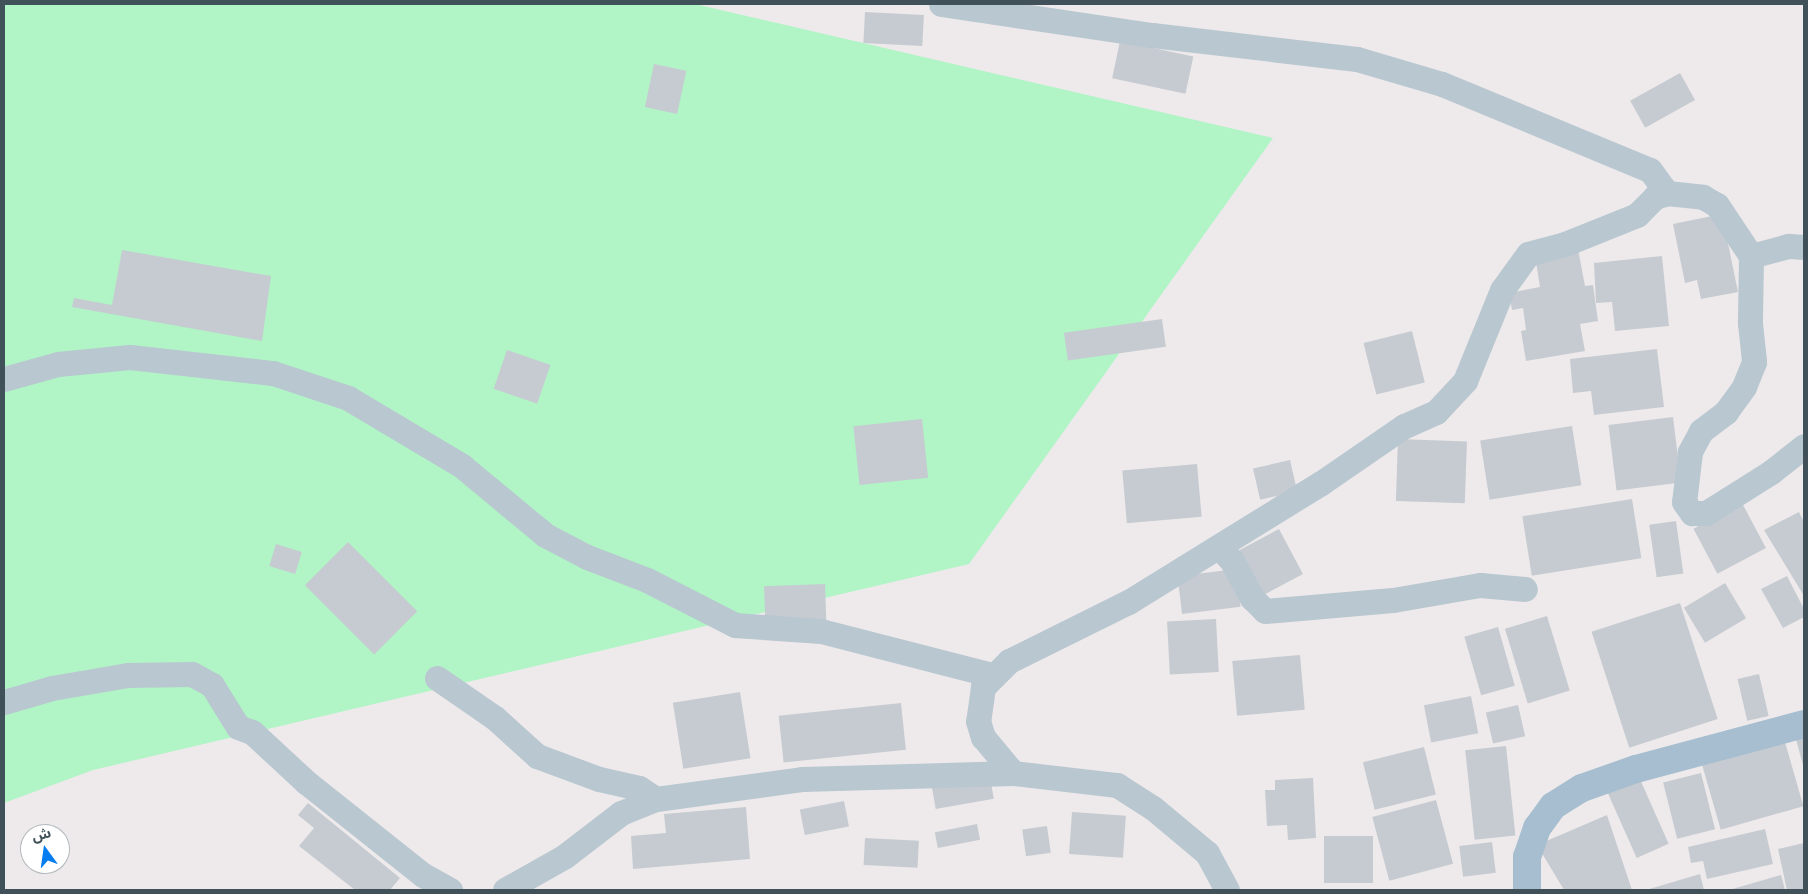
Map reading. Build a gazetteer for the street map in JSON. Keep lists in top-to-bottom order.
{
  "north": "top"
}
